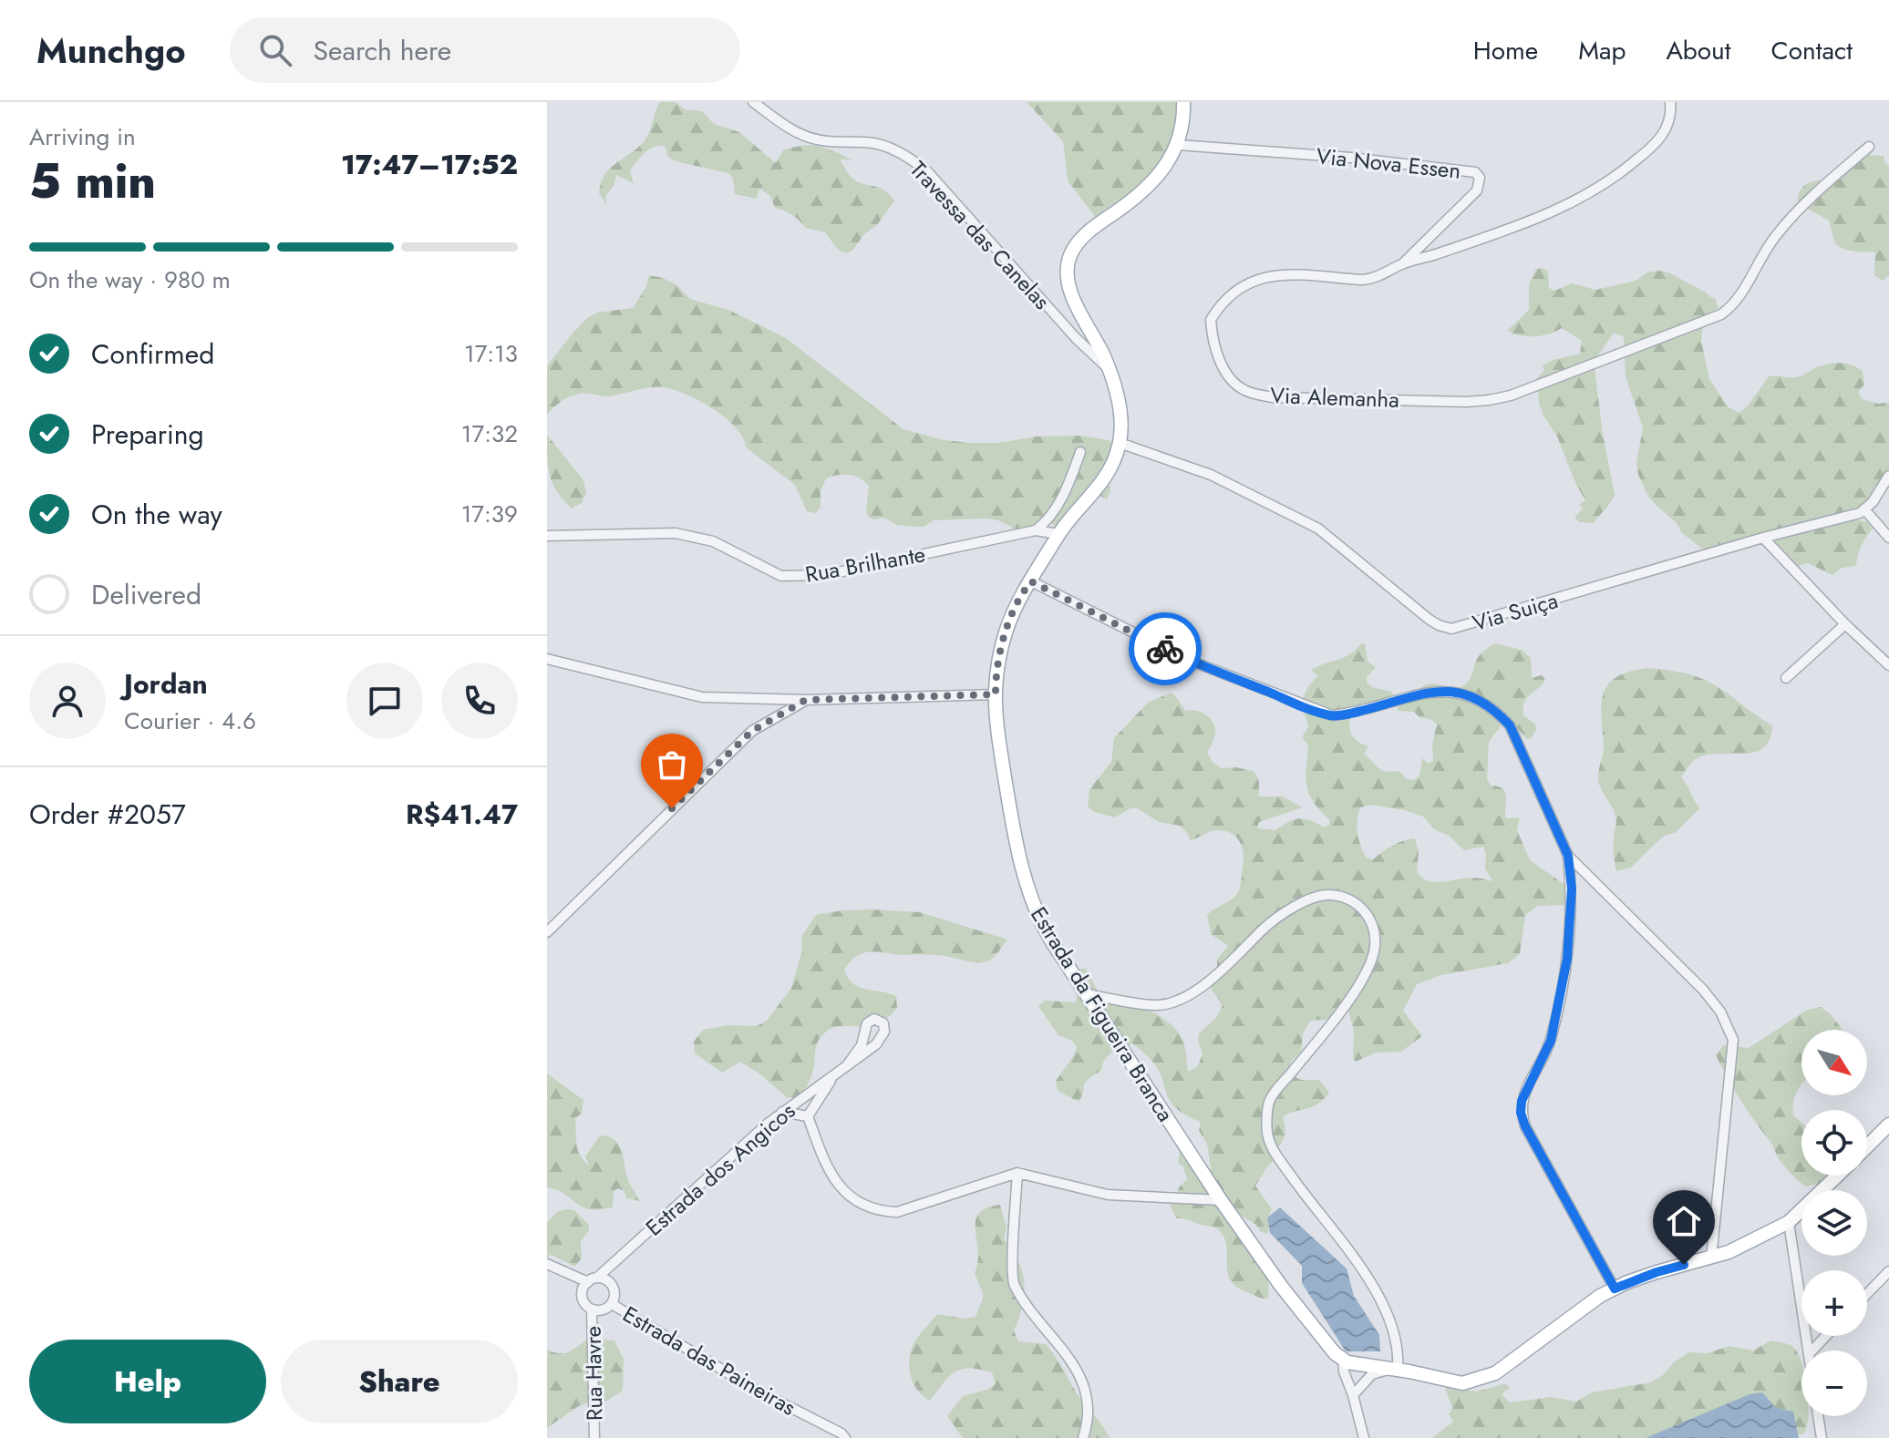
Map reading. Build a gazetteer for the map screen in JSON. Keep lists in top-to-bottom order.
{
  "streets": {
    "main road": ["Estrada da Figueira Branca"],
    "street": [
      "Via Nova Essen",
      "Travessa das Canelas",
      "Via Alemanha",
      "Rua Brilhante",
      "Via Suiça",
      "Estrada dos Angicos",
      "Estrada das Paineiras",
      "Rua Havre"
    ]
  },
  "crossings": [
    ["Via Nova Essen", "Via Alemanha"],
    ["Via Nova Essen", "Estrada da Figueira Branca"],
    ["Travessa das Canelas", "Estrada da Figueira Branca"],
    ["Rua Brilhante", "Estrada da Figueira Branca"],
    ["Via Suiça", "Estrada da Figueira Branca"],
    ["Estrada dos Angicos", "Estrada das Paineiras"],
    ["Estrada dos Angicos", "Rua Havre"],
    ["Estrada das Paineiras", "Rua Havre"]
  ],
  "north": "bottom right",
  "page": {
    "header": "Munchgo",
    "search": "Search here",
    "nav": [
      "Home",
      "Map",
      "About",
      "Contact"
    ],
    "heading": ["5 min", "Arriving in", "17:47–17:52"],
    "panel": [
      "Jordan",
      "Courier · 4.6",
      "Order #2057",
      "R$41.47"
    ],
    "bar": "On the way · 980 m",
    "list": [
      ["Confirmed", "17:13"],
      ["Preparing", "17:32"],
      ["On the way", "17:39"],
      "Delivered"
    ],
    "map_buttons": ["+", "−"],
    "buttons": ["Help", "Share"]
  }
}
